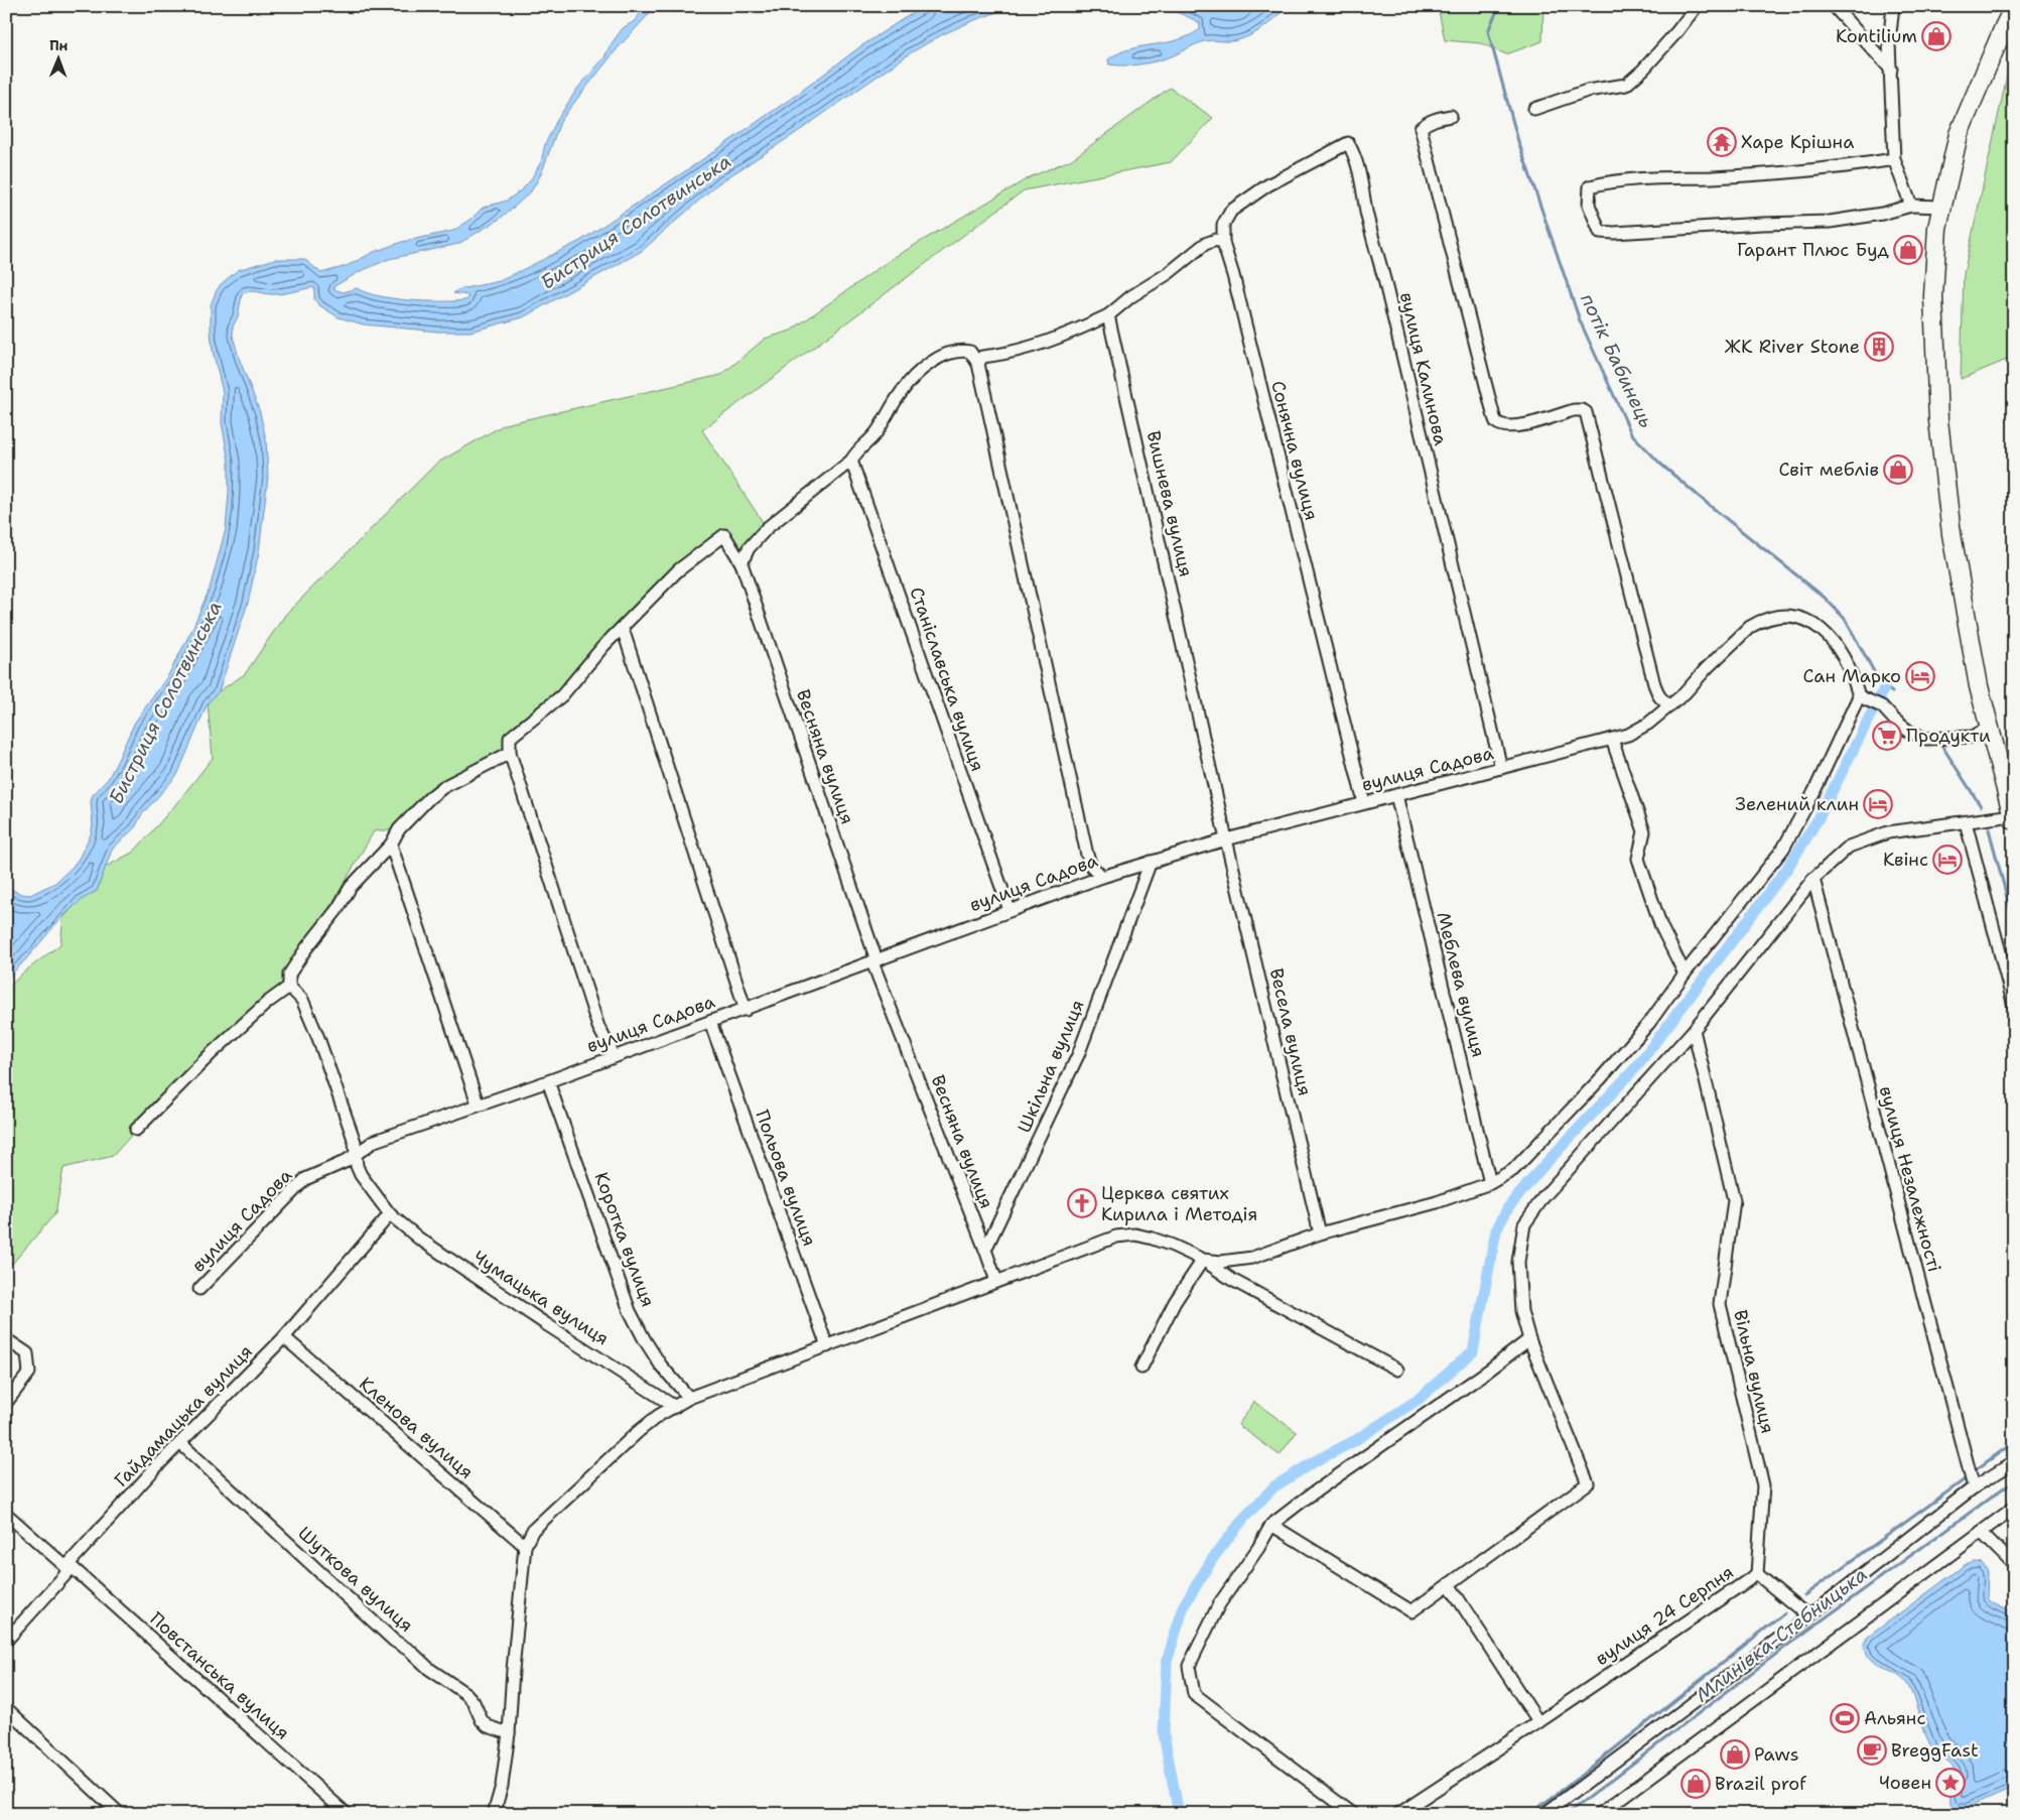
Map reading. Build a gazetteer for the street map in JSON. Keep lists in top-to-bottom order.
{
  "streets": {
    "street": [
      "вулиця Калинова",
      "Сонячна вулиця",
      "Вишнева вулиця",
      "Станіславська вулиця",
      "Весняна вулиця",
      "вулиця Садова",
      "Меблева вулиця",
      "Весела вулиця",
      "Шкільна вулиця",
      "Польова вулиця",
      "вулиця Незалежності",
      "Коротка вулиця",
      "Чумацька вулиця",
      "Вільна вулиця",
      "Гайдамацька вулиця",
      "Кленова вулиця",
      "Шуткова вулиця",
      "вулиця 24 Серпня",
      "Повстанська вулиця"
    ]
  },
  "crossings": [
    ["вулиця Калинова", "Сонячна вулиця"],
    ["вулиця Калинова", "вулиця Садова"],
    ["Сонячна вулиця", "вулиця Садова"],
    ["Вишнева вулиця", "вулиця Садова"],
    ["Вишнева вулиця", "Весела вулиця"],
    ["Станіславська вулиця", "вулиця Садова"],
    ["Весняна вулиця", "вулиця Садова"],
    ["Весняна вулиця", "Шкільна вулиця"],
    ["вулиця Садова", "Меблева вулиця"],
    ["вулиця Садова", "Весела вулиця"],
    ["вулиця Садова", "Шкільна вулиця"],
    ["вулиця Садова", "Польова вулиця"],
    ["вулиця Садова", "Коротка вулиця"],
    ["вулиця Садова", "Чумацька вулиця"],
    ["Чумацька вулиця", "Гайдамацька вулиця"],
    ["Вільна вулиця", "вулиця 24 Серпня"],
    ["Гайдамацька вулиця", "Кленова вулиця"],
    ["Гайдамацька вулиця", "Шуткова вулиця"],
    ["Гайдамацька вулиця", "Повстанська вулиця"]
  ],
  "water": ["Бистриця Солотвинська", "потік Бабинець", "Млинівка-Стебницька"],
  "places": {
    "shop": [
      "Kontilium",
      "Гарант Плюс Буд",
      "Світ меблів",
      "Paws",
      "Brazil prof"
    ],
    "temple": ["Харе Крішна"],
    "building": ["ЖК River Stone"],
    "hotel": ["Сан Марко", "Зелений клин", "Квінс"],
    "supermarket": ["Продукти"],
    "church": ["Церква святих Кирила і Методія"],
    "sports": ["Альянс"],
    "cafe": ["BreggFast"],
    "place": ["Човен"]
  },
  "north": "top"
}
